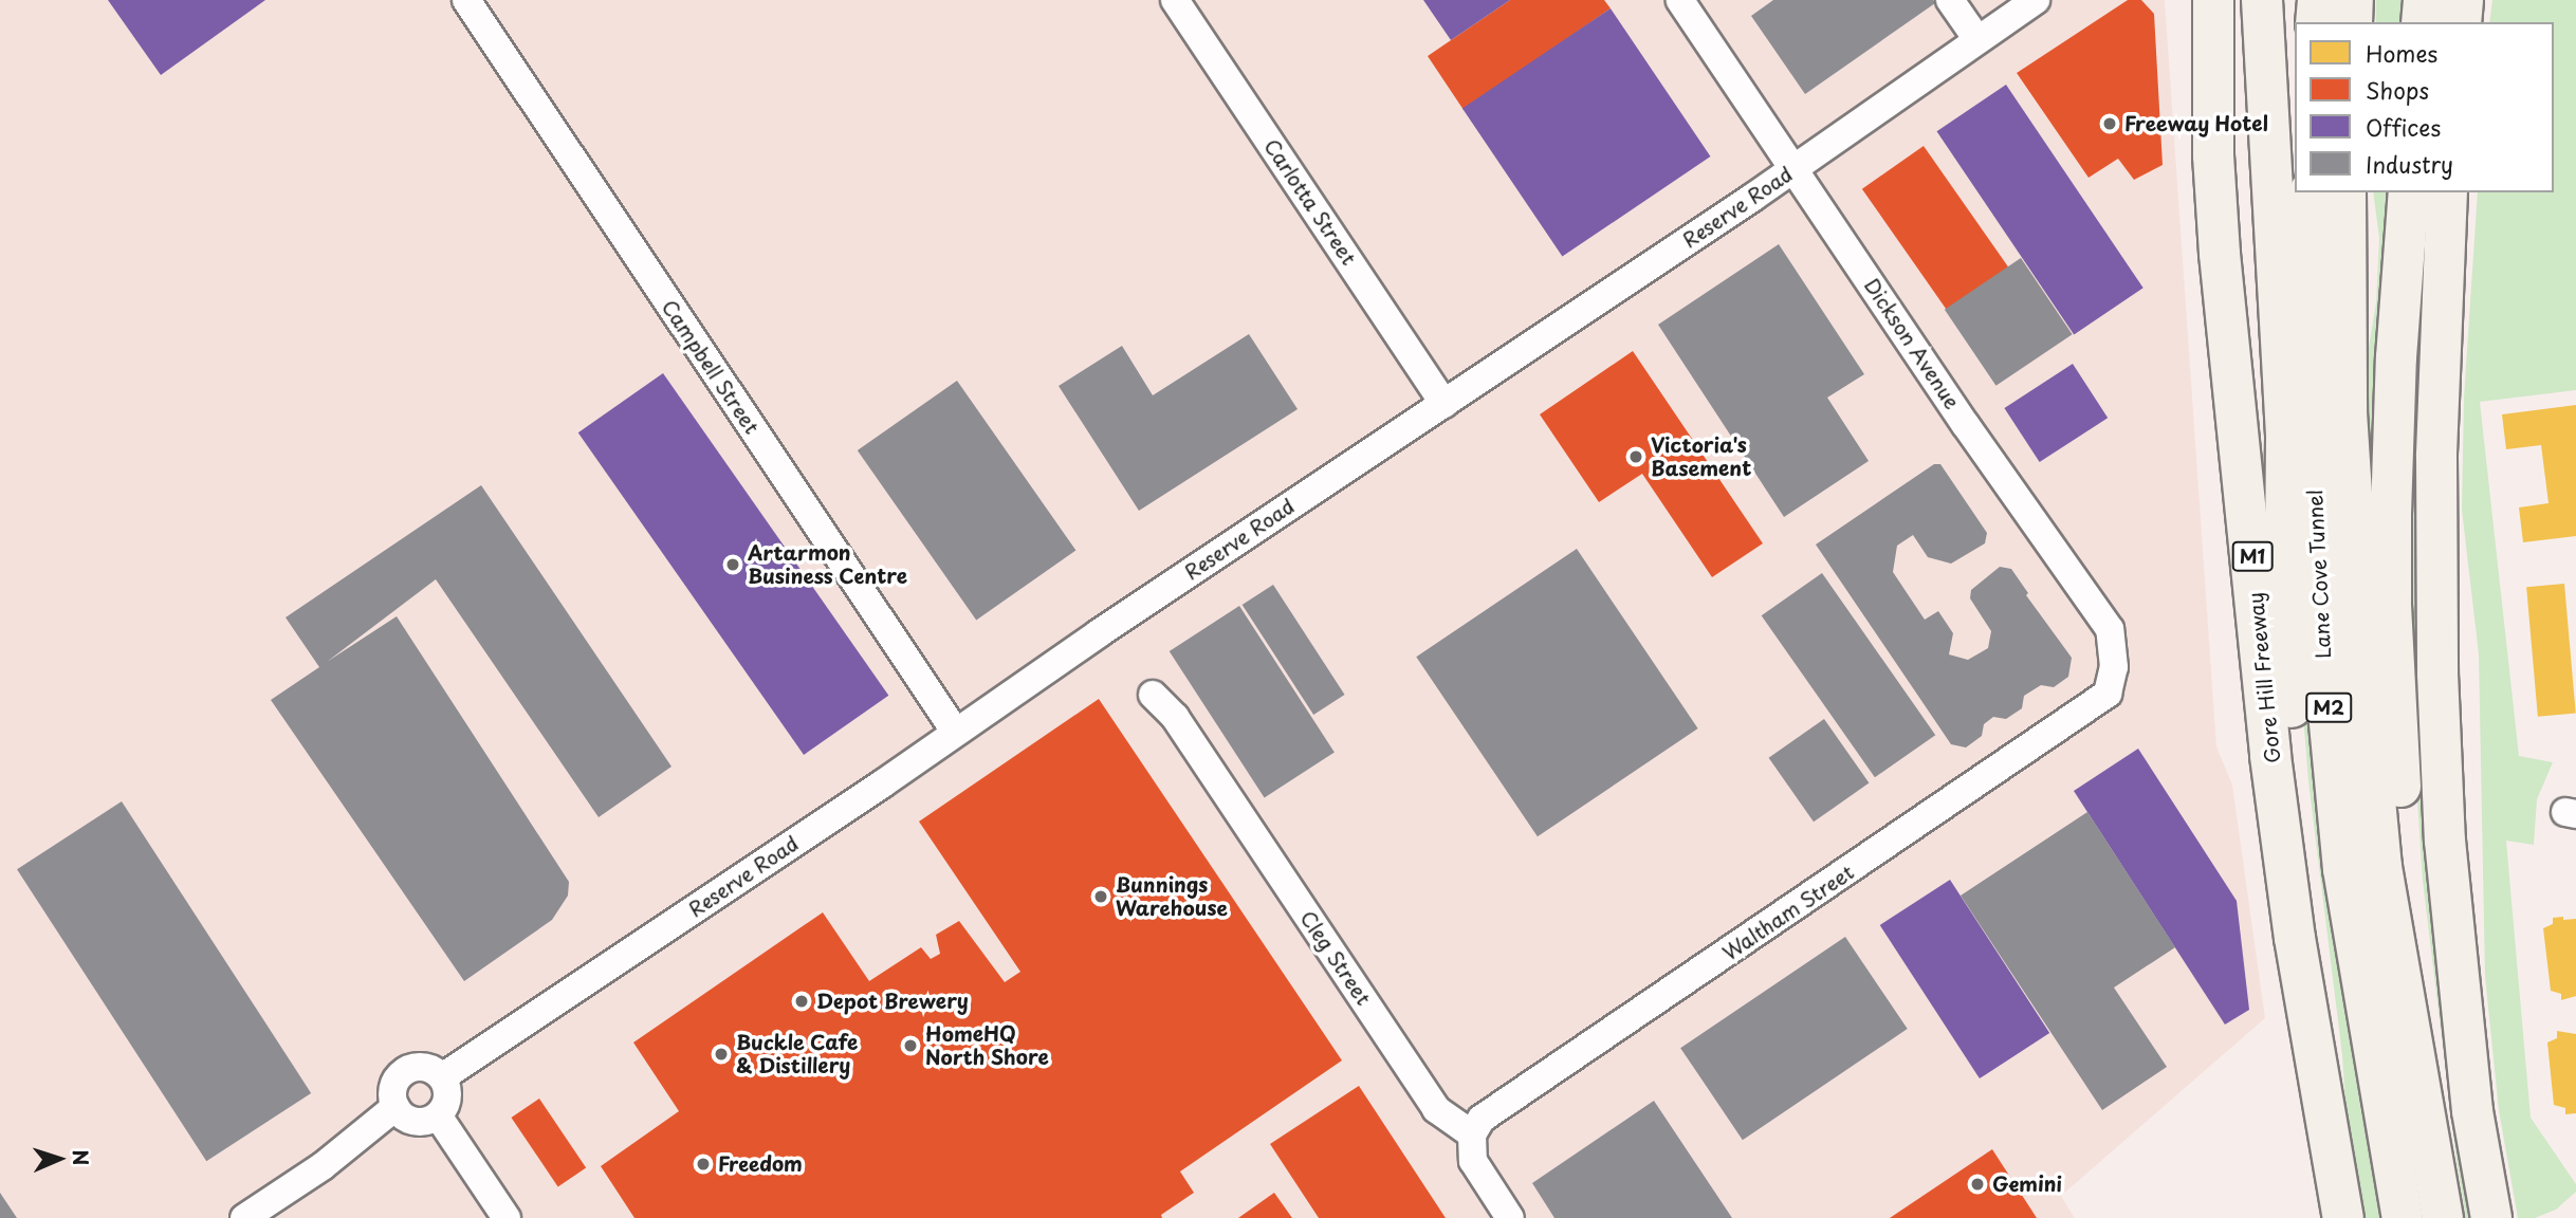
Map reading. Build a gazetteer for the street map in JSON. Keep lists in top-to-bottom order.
{
  "streets": {
    "highway": [
      "M1",
      "Lane Cove Tunnel",
      "Gore Hill Freeway",
      "M2"
    ],
    "street": [
      "Carlotta Street",
      "Reserve Road",
      "Dickson Avenue",
      "Campbell Street",
      "Waltham Street",
      "Cleg Street"
    ]
  },
  "crossings": [
    ["Carlotta Street", "Reserve Road"],
    ["Reserve Road", "Dickson Avenue"],
    ["Reserve Road", "Campbell Street"],
    ["Dickson Avenue", "Waltham Street"],
    ["Lane Cove Tunnel", "M2"],
    ["Waltham Street", "Cleg Street"]
  ],
  "places": [
    "Freeway Hotel",
    "Victoria's Basement",
    "Artarmon Business Centre",
    "Bunnings Warehouse",
    "Depot Brewery",
    "HomeHQ North Shore",
    "Buckle Cafe & Distillery",
    "Freedom",
    "Gemini"
  ],
  "legend": [
    "Homes",
    "Shops",
    "Offices",
    "Industry"
  ],
  "north": "right"
}
